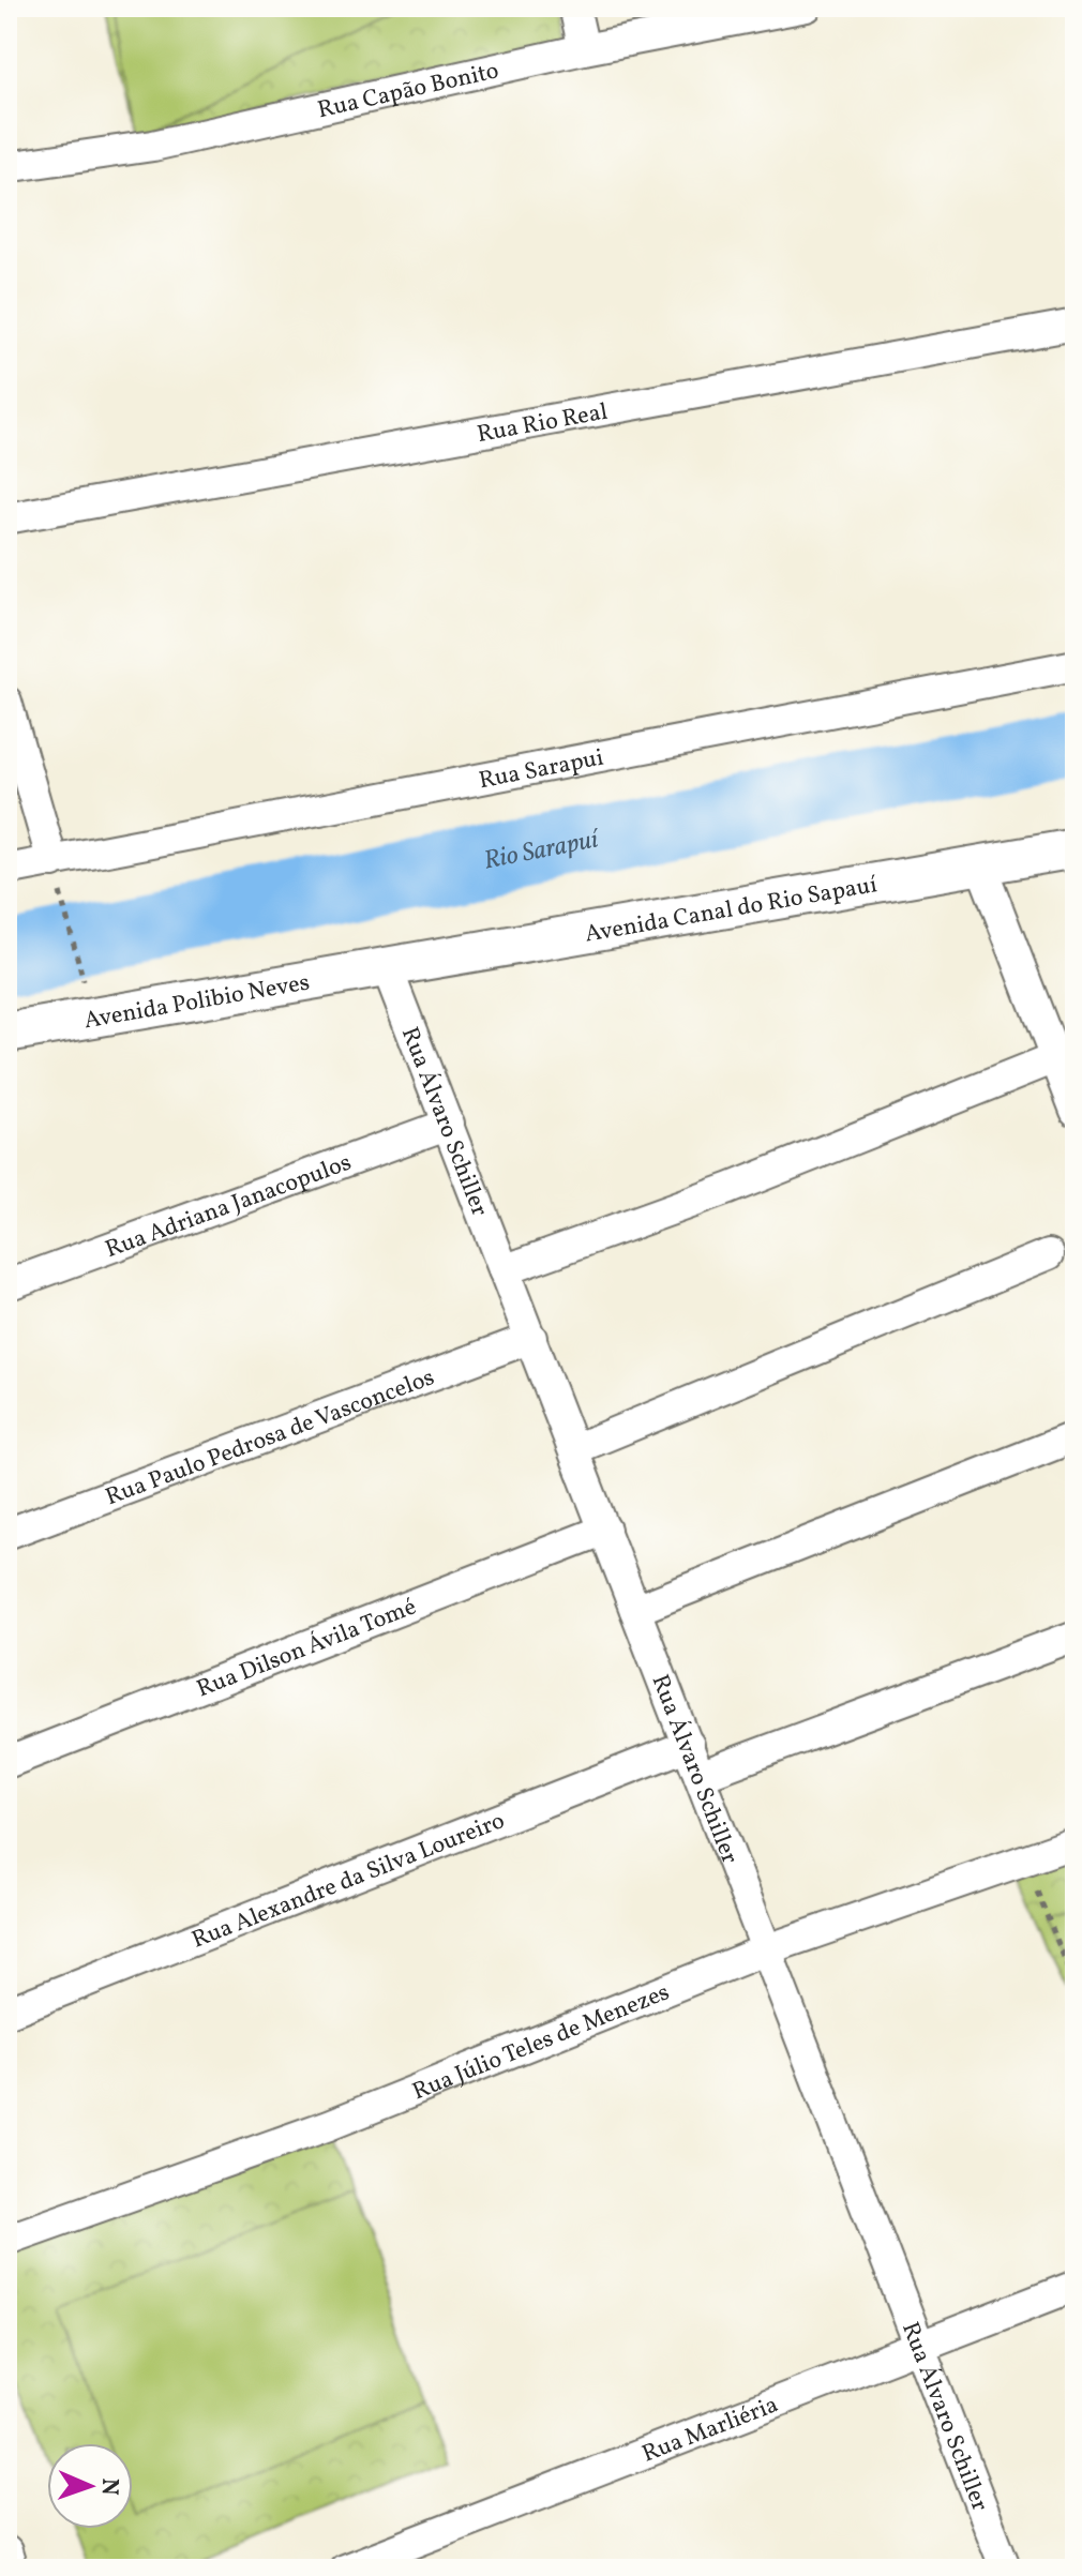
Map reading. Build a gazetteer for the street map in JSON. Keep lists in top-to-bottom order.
{
  "streets": {
    "street": [
      "Rua Capão Bonito",
      "Rua Rio Real",
      "Rua Sarapui",
      "Avenida Canal do Rio Sapauí",
      "Avenida Polibio Neves",
      "Rua Álvaro Schiller",
      "Rua Adriana Janacopulos",
      "Rua Paulo Pedrosa de Vasconcelos",
      "Rua Dilson Ávila Tomé",
      "Rua Alexandre da Silva Loureiro",
      "Rua Júlio Teles de Menezes",
      "Rua Marliéria"
    ]
  },
  "crossings": [
    ["Avenida Canal do Rio Sapauí", "Avenida Polibio Neves"],
    ["Avenida Canal do Rio Sapauí", "Rua Álvaro Schiller"],
    ["Avenida Polibio Neves", "Rua Álvaro Schiller"],
    ["Rua Álvaro Schiller", "Rua Adriana Janacopulos"],
    ["Rua Álvaro Schiller", "Rua Paulo Pedrosa de Vasconcelos"],
    ["Rua Álvaro Schiller", "Rua Dilson Ávila Tomé"],
    ["Rua Álvaro Schiller", "Rua Alexandre da Silva Loureiro"],
    ["Rua Álvaro Schiller", "Rua Júlio Teles de Menezes"],
    ["Rua Álvaro Schiller", "Rua Marliéria"]
  ],
  "water": ["Rio Sarapuí"],
  "north": "right"
}
